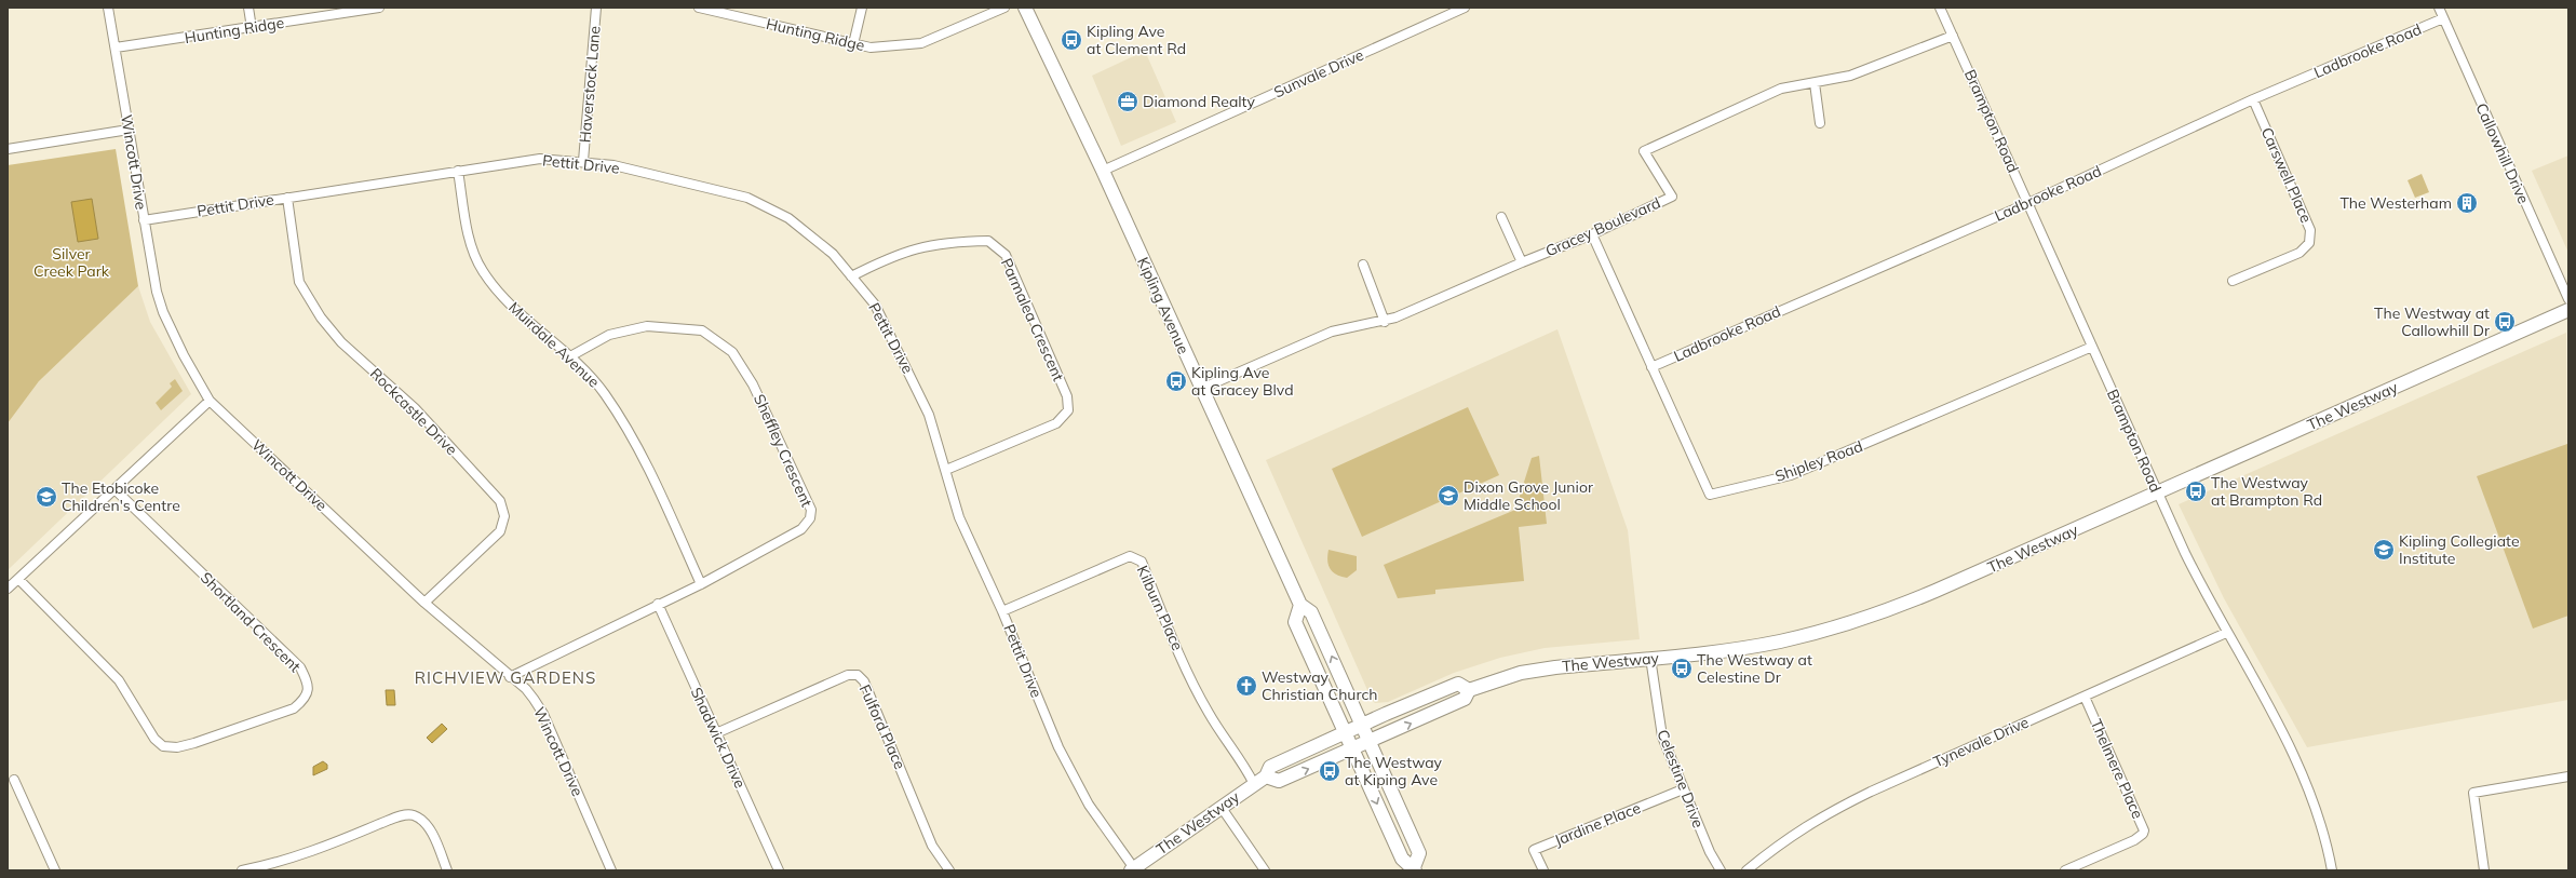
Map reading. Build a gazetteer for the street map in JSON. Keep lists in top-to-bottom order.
{
  "streets": {
    "main road": ["Kipling Avenue", "The Westway"],
    "street": [
      "Hunting Ridge",
      "Ladbrooke Road",
      "Sunvale Drive",
      "Haverstock Lane",
      "Brampton Road",
      "Callowhill Drive",
      "Wincott Drive",
      "Pettit Drive",
      "Carswell Place",
      "Gracey Boulevard",
      "Parmalea Crescent",
      "Muirdale Avenue",
      "Rockcastle Drive",
      "Sheffley Crescent",
      "Shipley Road",
      "Kilburn Place",
      "Shortland Crescent",
      "Fulford Place",
      "Shadwick Drive",
      "Tynevale Drive",
      "Thelmere Place",
      "Celestine Drive",
      "Jardine Place"
    ]
  },
  "crossings": [
    ["Hunting Ridge", "Wincott Drive"],
    ["Ladbrooke Road", "Brampton Road"],
    ["Ladbrooke Road", "Callowhill Drive"],
    ["Ladbrooke Road", "Carswell Place"],
    ["Ladbrooke Road", "Shipley Road"],
    ["Sunvale Drive", "Kipling Avenue"],
    ["Haverstock Lane", "Pettit Drive"],
    ["Brampton Road", "Gracey Boulevard"],
    ["Brampton Road", "The Westway"],
    ["Brampton Road", "Shipley Road"],
    ["Brampton Road", "Tynevale Drive"],
    ["Wincott Drive", "Pettit Drive"],
    ["Wincott Drive", "Rockcastle Drive"],
    ["Wincott Drive", "Sheffley Crescent"],
    ["Pettit Drive", "Parmalea Crescent"],
    ["Pettit Drive", "Muirdale Avenue"],
    ["Pettit Drive", "The Westway"],
    ["Pettit Drive", "Rockcastle Drive"],
    ["Pettit Drive", "Kilburn Place"],
    ["Gracey Boulevard", "Kipling Avenue"],
    ["Gracey Boulevard", "Shipley Road"],
    ["Kipling Avenue", "The Westway"],
    ["Muirdale Avenue", "Sheffley Crescent"],
    ["The Westway", "Kilburn Place"],
    ["The Westway", "Celestine Drive"],
    ["Sheffley Crescent", "Shadwick Drive"],
    ["Fulford Place", "Shadwick Drive"],
    ["Tynevale Drive", "Thelmere Place"],
    ["Celestine Drive", "Jardine Place"]
  ],
  "districts": ["RICHVIEW GARDENS"],
  "parks": ["Silver Creek Park"],
  "places": {
    "bus stop": [
      "Kipling Ave at Clement Rd",
      "The Westway at Callowhill Dr",
      "Kipling Ave at Gracey Blvd",
      "The Westway at Brampton Rd",
      "The Westway at Celestine Dr",
      "The Westway at Kiping Ave"
    ],
    "office": ["Diamond Realty"],
    "building": ["The Westerham"],
    "school or university": ["Dixon Grove Junior Middle School", "The Etobicoke Children's Centre", "Kipling Collegiate Institute"],
    "church": ["Westway Christian Church"]
  }
}
